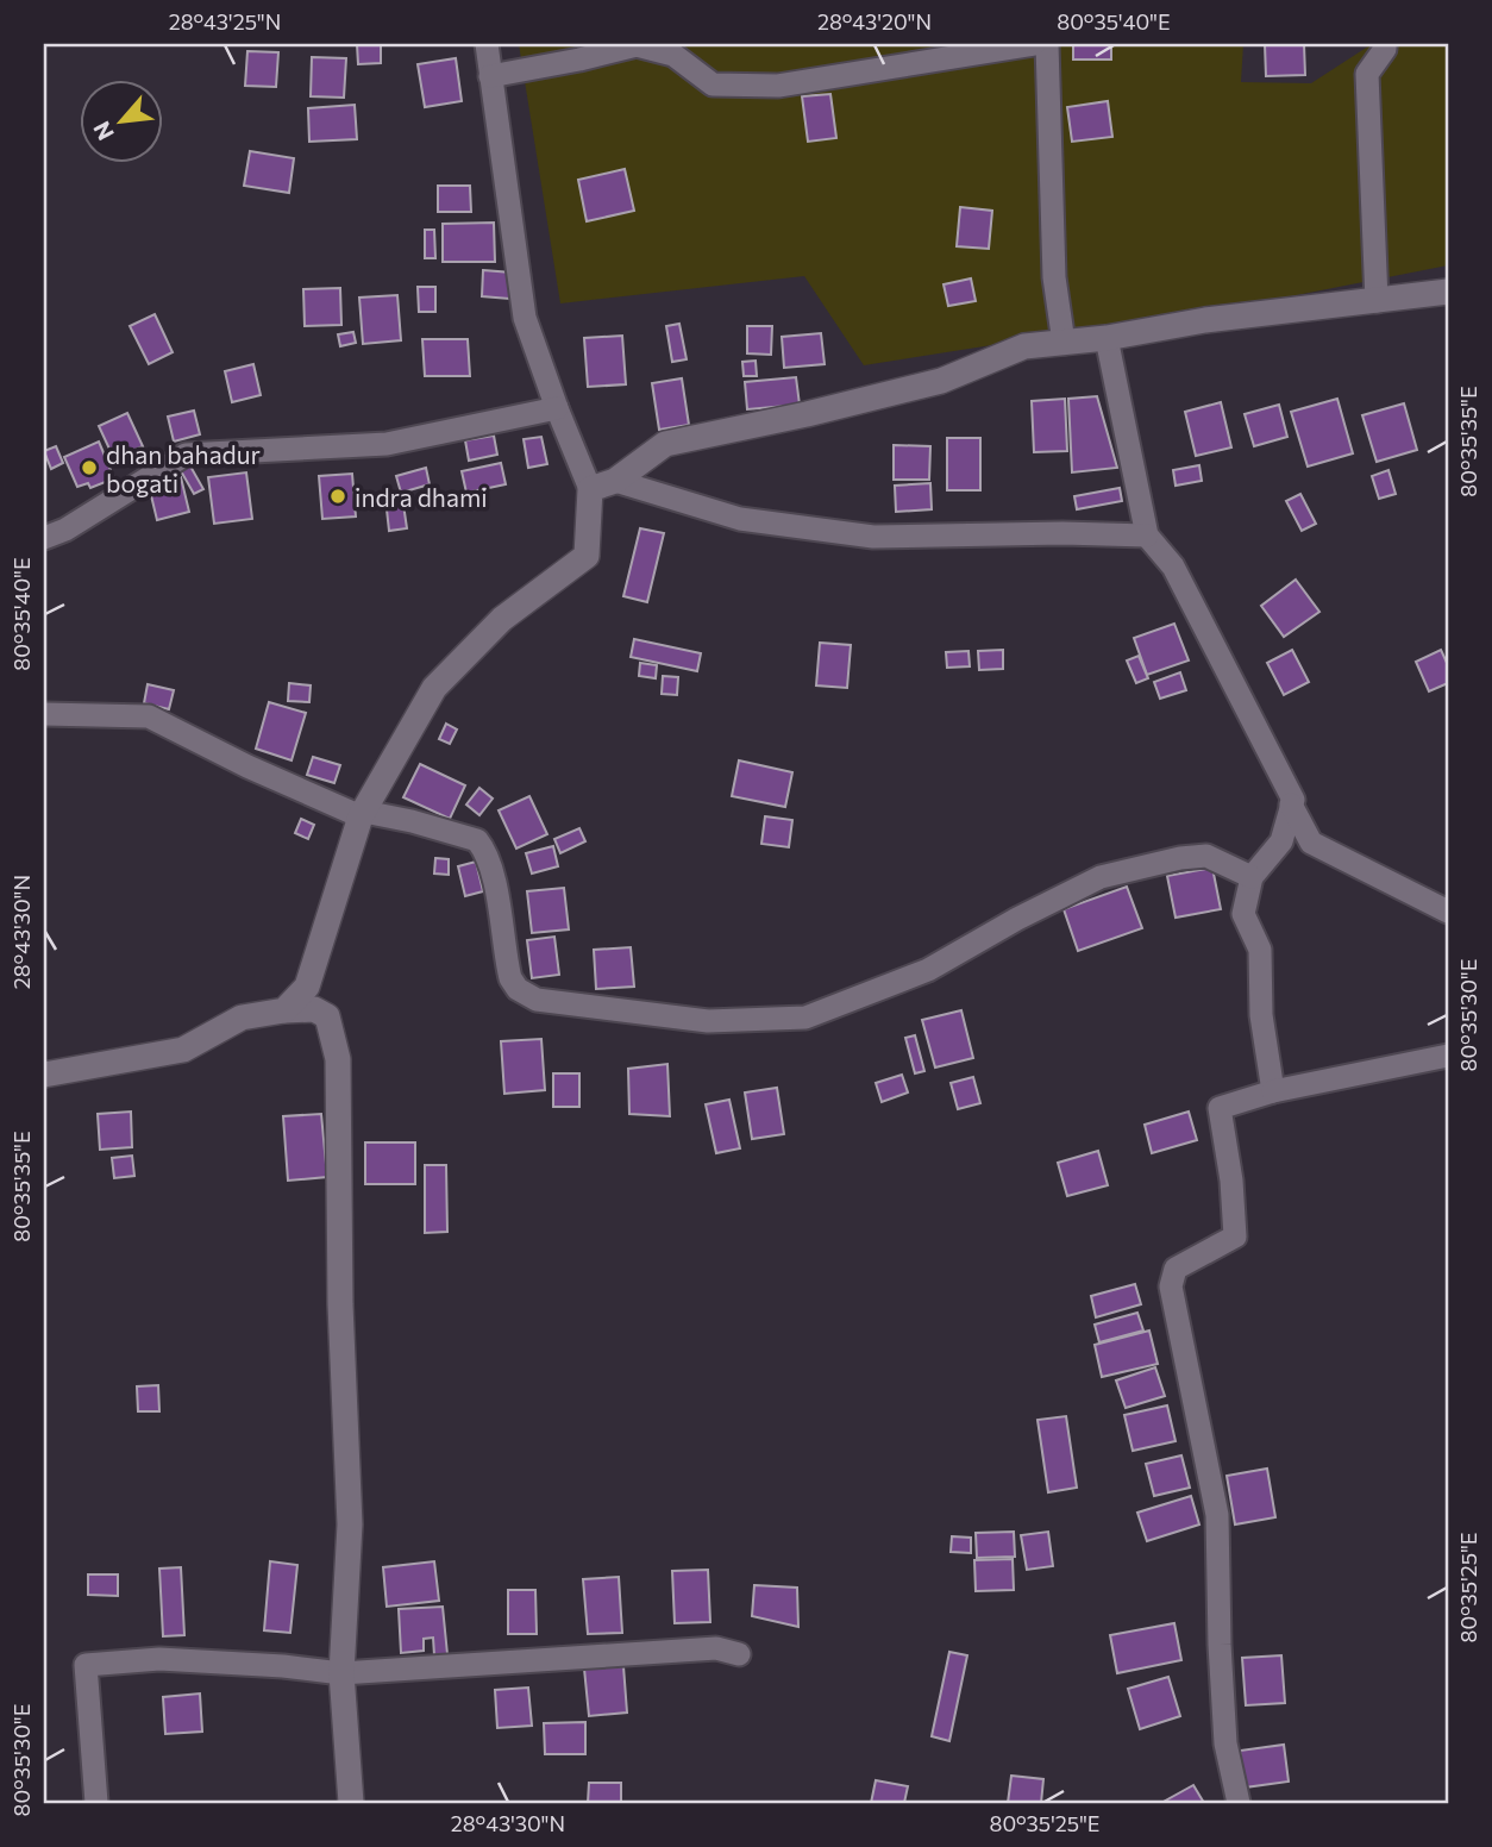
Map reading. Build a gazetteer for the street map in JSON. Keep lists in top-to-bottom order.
{
  "places": ["dhan bahadur bogati", "indra dhami"],
  "north": "bottom left",
  "coordinates": [
    "28°43'25\"N",
    "28°43'20\"N",
    "80°35'40\"E",
    "80°35'35\"E",
    "28°43'30\"N",
    "80°35'30\"E",
    "80°35'25\"E"
  ]
}
